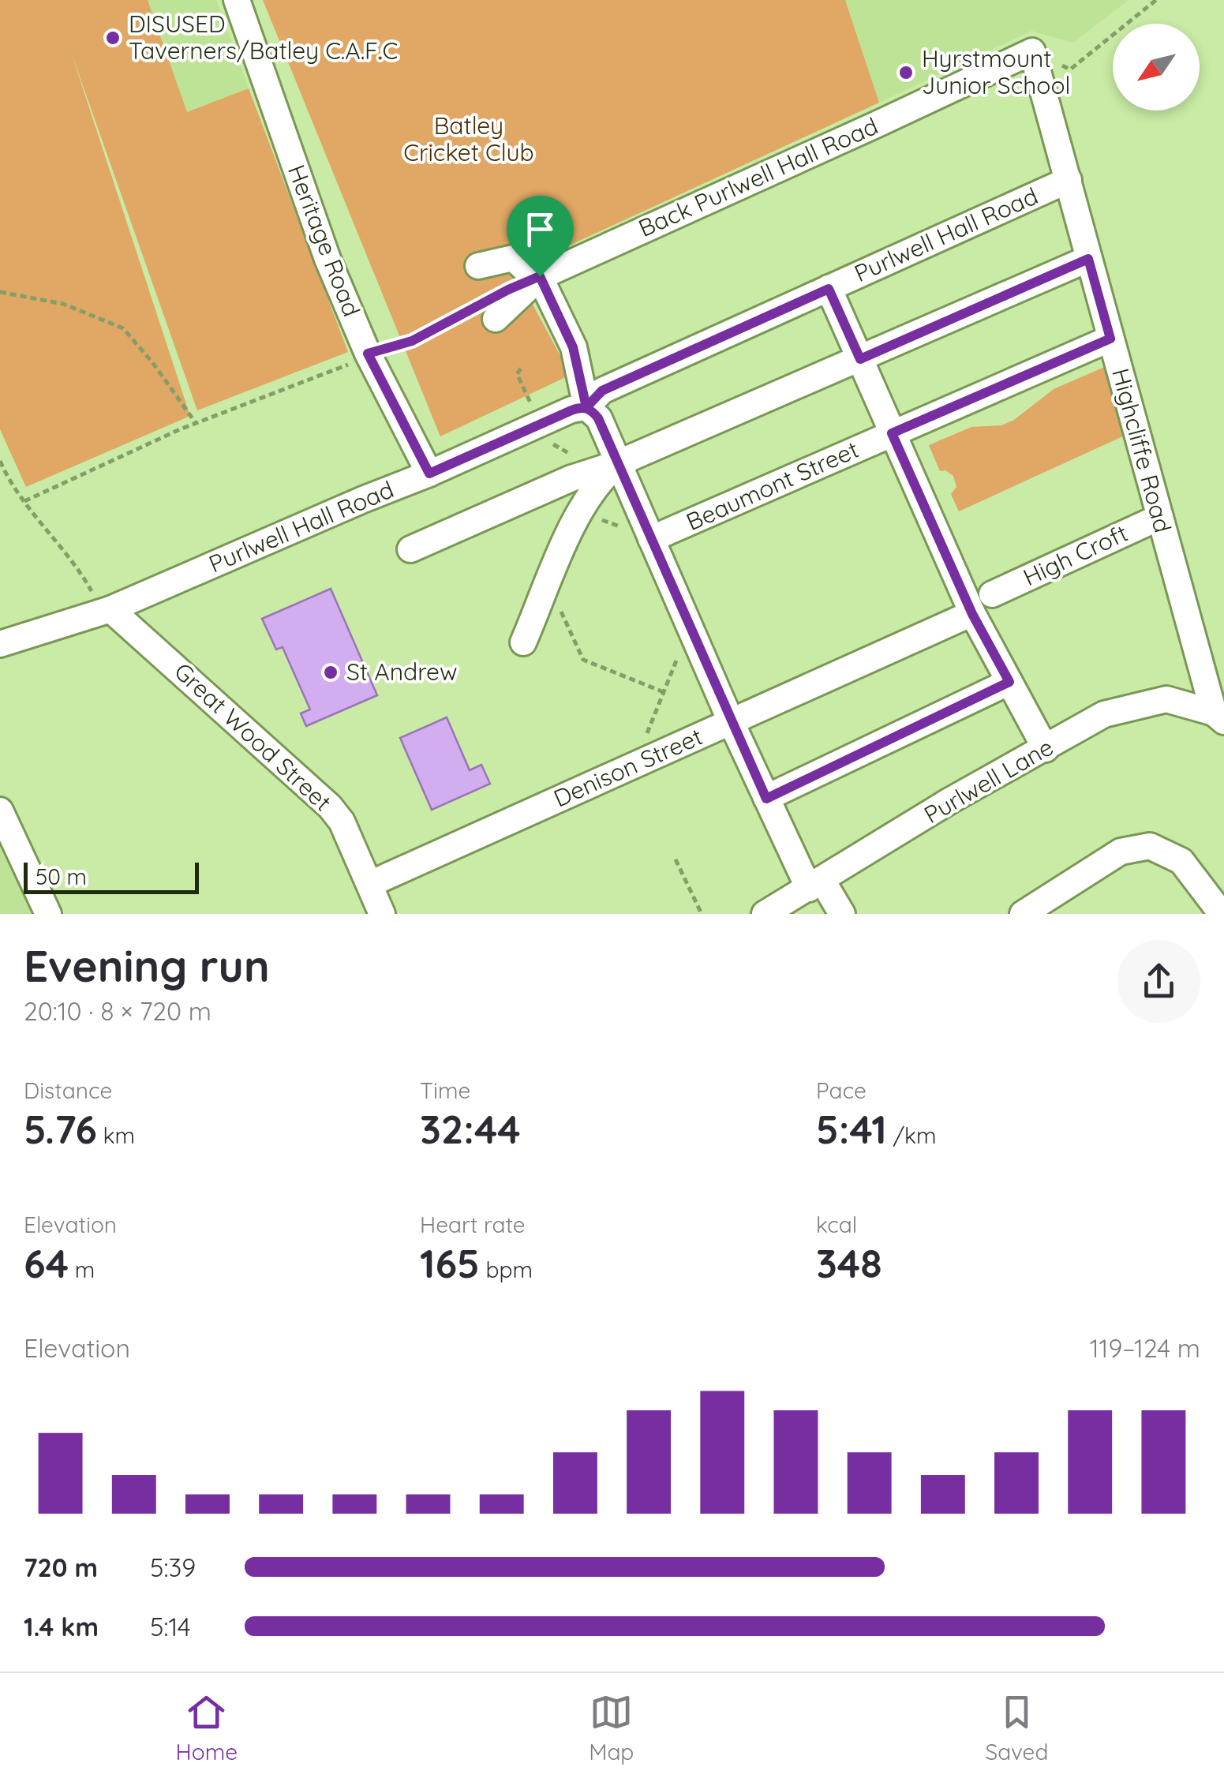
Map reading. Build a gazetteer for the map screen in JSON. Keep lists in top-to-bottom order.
{
  "streets": {
    "street": [
      "Back Purlwell Hall Road",
      "Purlwell Hall Road",
      "Heritage Road",
      "Highcliffe Road",
      "Beaumont Street",
      "High Croft",
      "Great Wood Street",
      "Denison Street",
      "Purlwell Lane"
    ]
  },
  "crossings": [
    ["Back Purlwell Hall Road", "Highcliffe Road"],
    ["Purlwell Hall Road", "Heritage Road"],
    ["Purlwell Hall Road", "Highcliffe Road"],
    ["Purlwell Hall Road", "Great Wood Street"],
    ["Highcliffe Road", "Beaumont Street"],
    ["Highcliffe Road", "High Croft"],
    ["Highcliffe Road", "Purlwell Lane"],
    ["Great Wood Street", "Denison Street"]
  ],
  "parks": ["Batley Cricket Club"],
  "places": ["DISUSED Taverners/Batley C.A.F.C", "Hyrstmount Junior School", "St Andrew"],
  "scale_bar": "50 m",
  "north": "bottom left",
  "page": {
    "scale": "50 m",
    "heading": ["Evening run", "20:10 · 8 × 720 m"],
    "stats": [
      ["Distance", "5.76 km"],
      ["Time", "32:44"],
      ["Pace", "5:41 /km"],
      ["Elevation", "64 m"],
      ["Heart rate", "165 bpm"],
      ["kcal", "348"]
    ],
    "chart": ["Elevation", "119–124 m"],
    "list": [
      {
        "name": "720 m",
        "note": "5:39"
      },
      {
        "name": "1.4 km",
        "note": "5:14"
      }
    ],
    "tabs": ["Home", "Map", "Saved"]
  }
}
